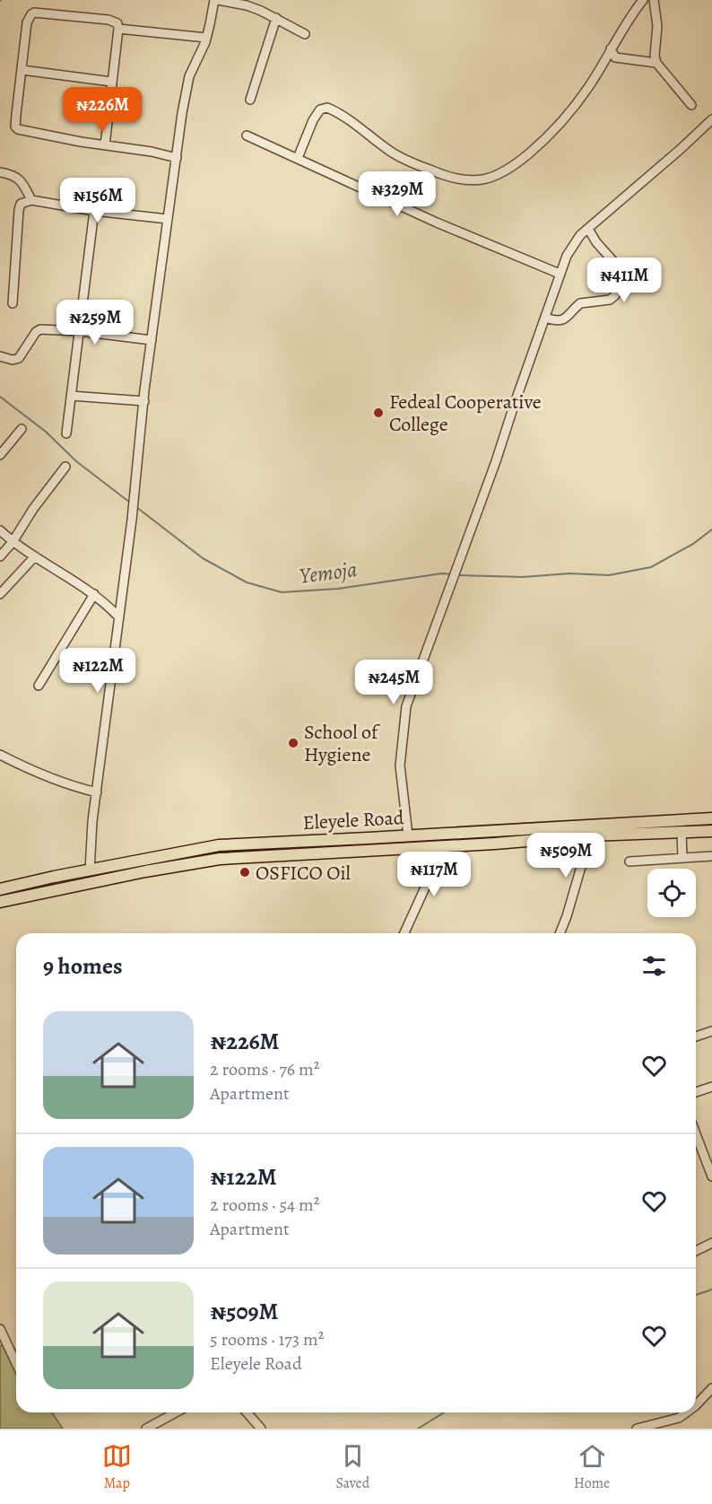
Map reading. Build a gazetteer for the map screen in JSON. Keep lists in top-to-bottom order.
{
  "streets": {
    "main road": ["Eleyele Road"]
  },
  "water": ["Yemoja"],
  "places": ["Fedeal Cooperative College", "School of Hygiene", "OSFICO Oil"],
  "page": {
    "price": [
      "₦226M",
      "₦329M",
      "₦156M",
      "₦411M",
      "₦259M",
      "₦122M",
      "₦245M",
      "₦509M",
      "₦117M"
    ],
    "heading": "9 homes",
    "list": [
      {
        "name": "₦226M",
        "note": "2 rooms · 76 m² · Apartment"
      },
      {
        "name": "₦122M",
        "note": "2 rooms · 54 m² · Apartment"
      },
      {
        "name": "₦509M",
        "note": "5 rooms · 173 m² · Eleyele Road"
      }
    ],
    "tabs": ["Map", "Saved", "Home"]
  }
}
